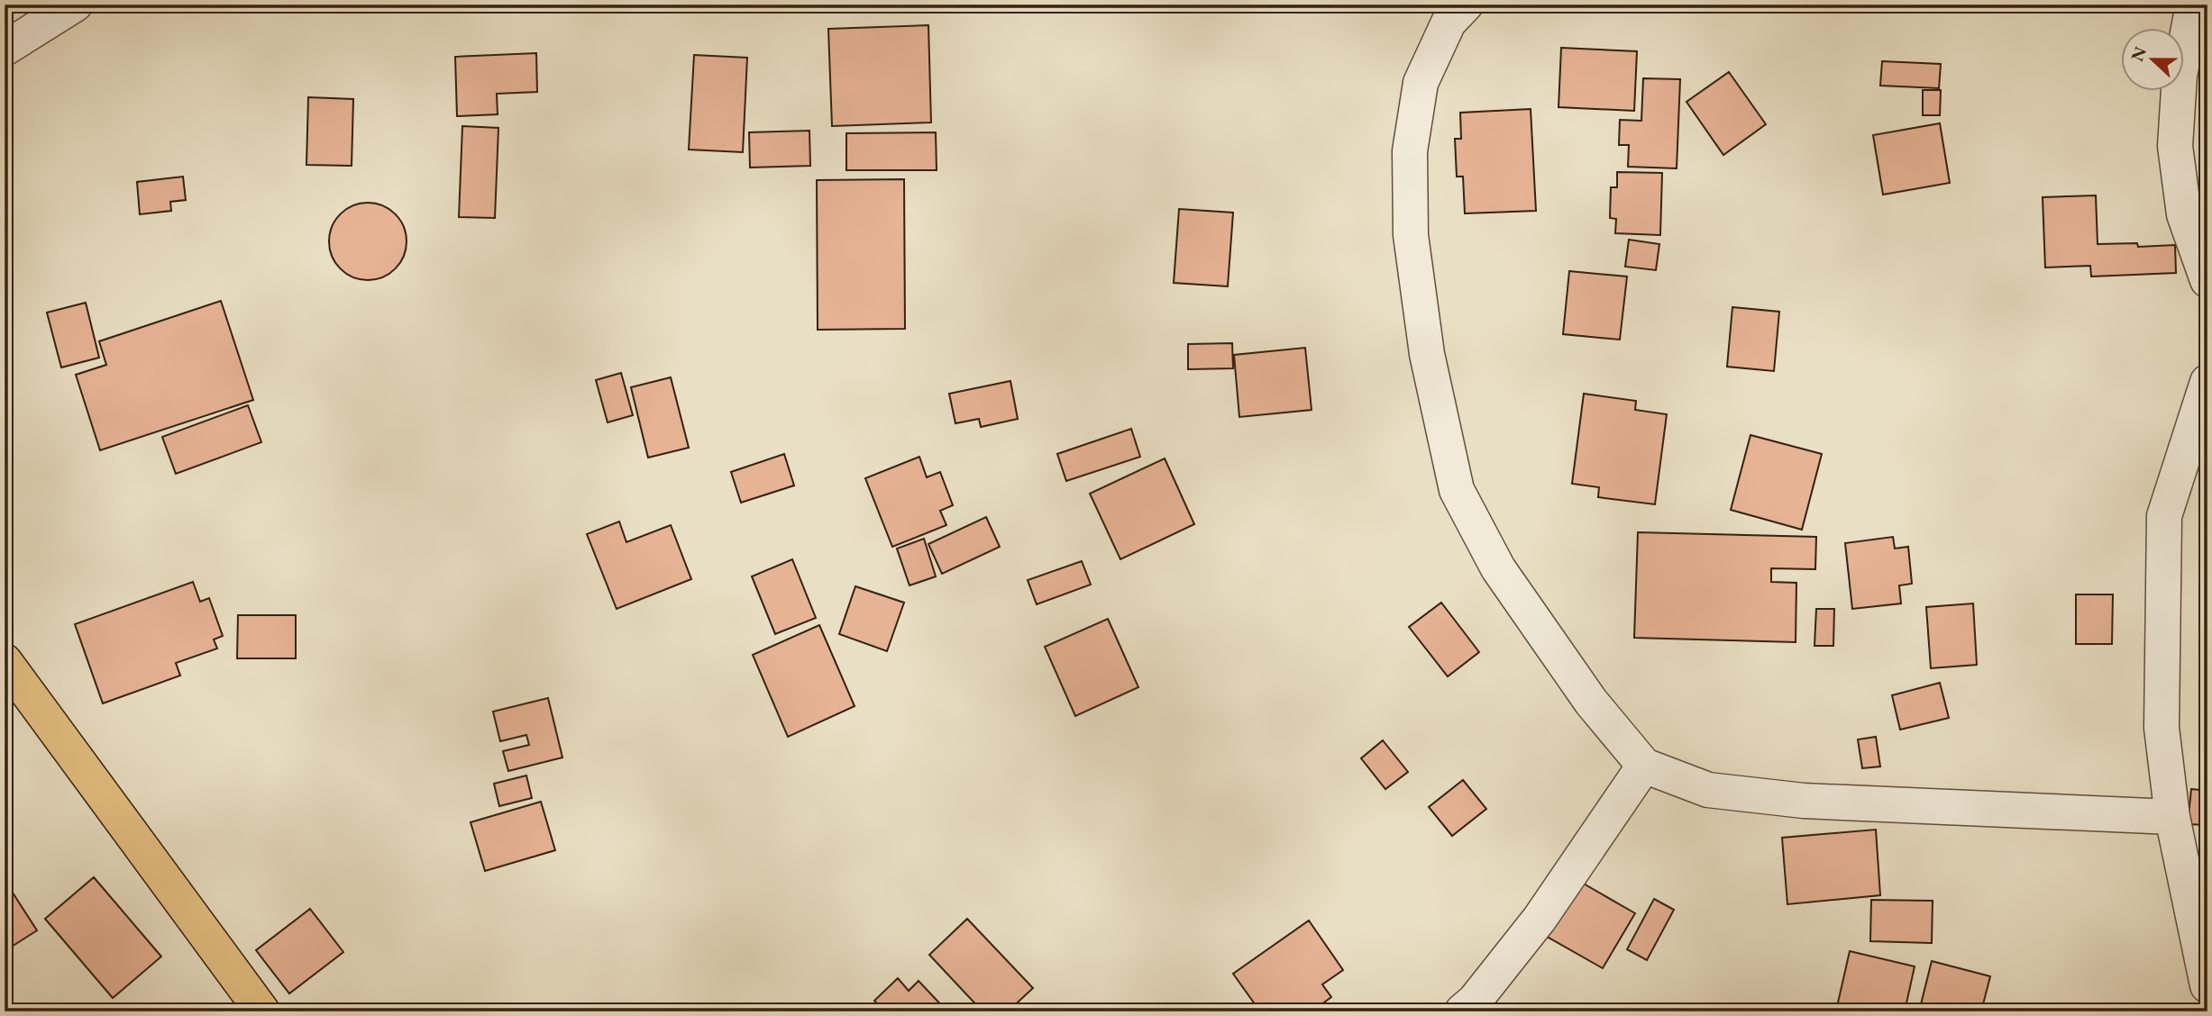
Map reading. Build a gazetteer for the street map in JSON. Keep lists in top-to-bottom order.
{
  "north": "left"
}
